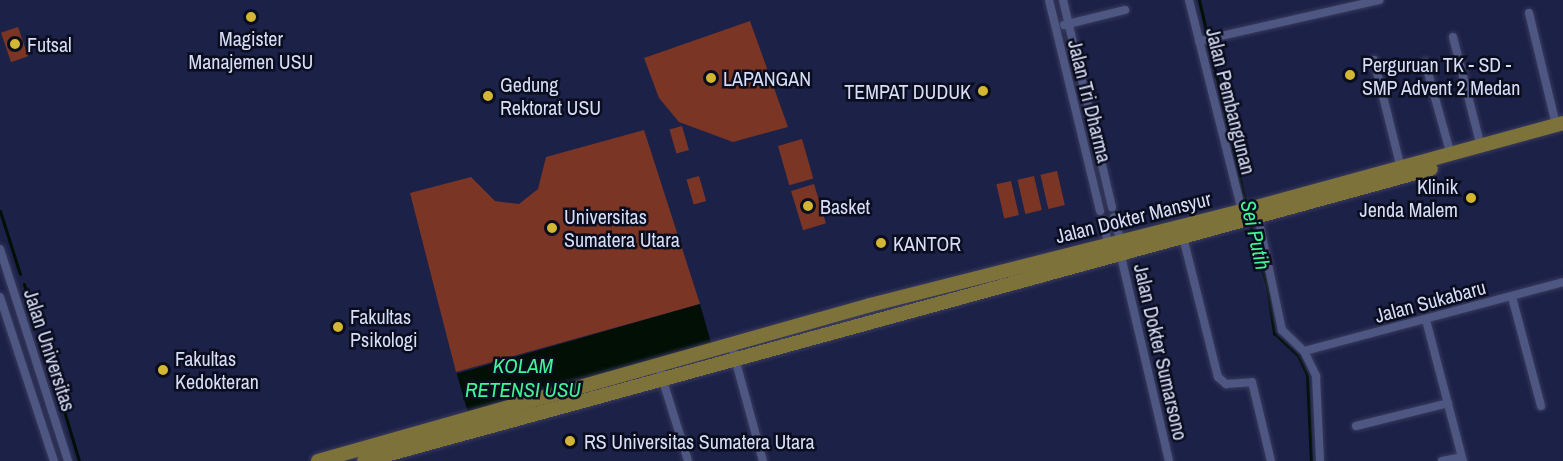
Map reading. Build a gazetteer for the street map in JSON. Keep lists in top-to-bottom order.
{
  "streets": {
    "main road": ["Jalan Dokter Mansyur"],
    "street": [
      "Jalan Tri Dharma",
      "Jalan Pembangunan",
      "Jalan Sukabaru",
      "Jalan Universitas",
      "Jalan Dokter Sumarsono"
    ]
  },
  "crossings": [
    ["Jalan Pembangunan", "Jalan Dokter Mansyur"],
    ["Jalan Pembangunan", "Jalan Sukabaru"],
    ["Jalan Dokter Mansyur", "Jalan Dokter Sumarsono"]
  ],
  "water": ["Sei Putih", "KOLAM RETENSI USU"],
  "places": [
    "Magister Manajemen USU",
    "Futsal",
    "Perguruan TK - SD - SMP Advent 2 Medan",
    "LAPANGAN",
    "TEMPAT DUDUK",
    "Gedung Rektorat USU",
    "Klinik Jenda Malem",
    "Basket",
    "Universitas Sumatera Utara",
    "KANTOR",
    "Fakultas Psikologi",
    "Fakultas Kedokteran",
    "RS Universitas Sumatera Utara"
  ]
}
